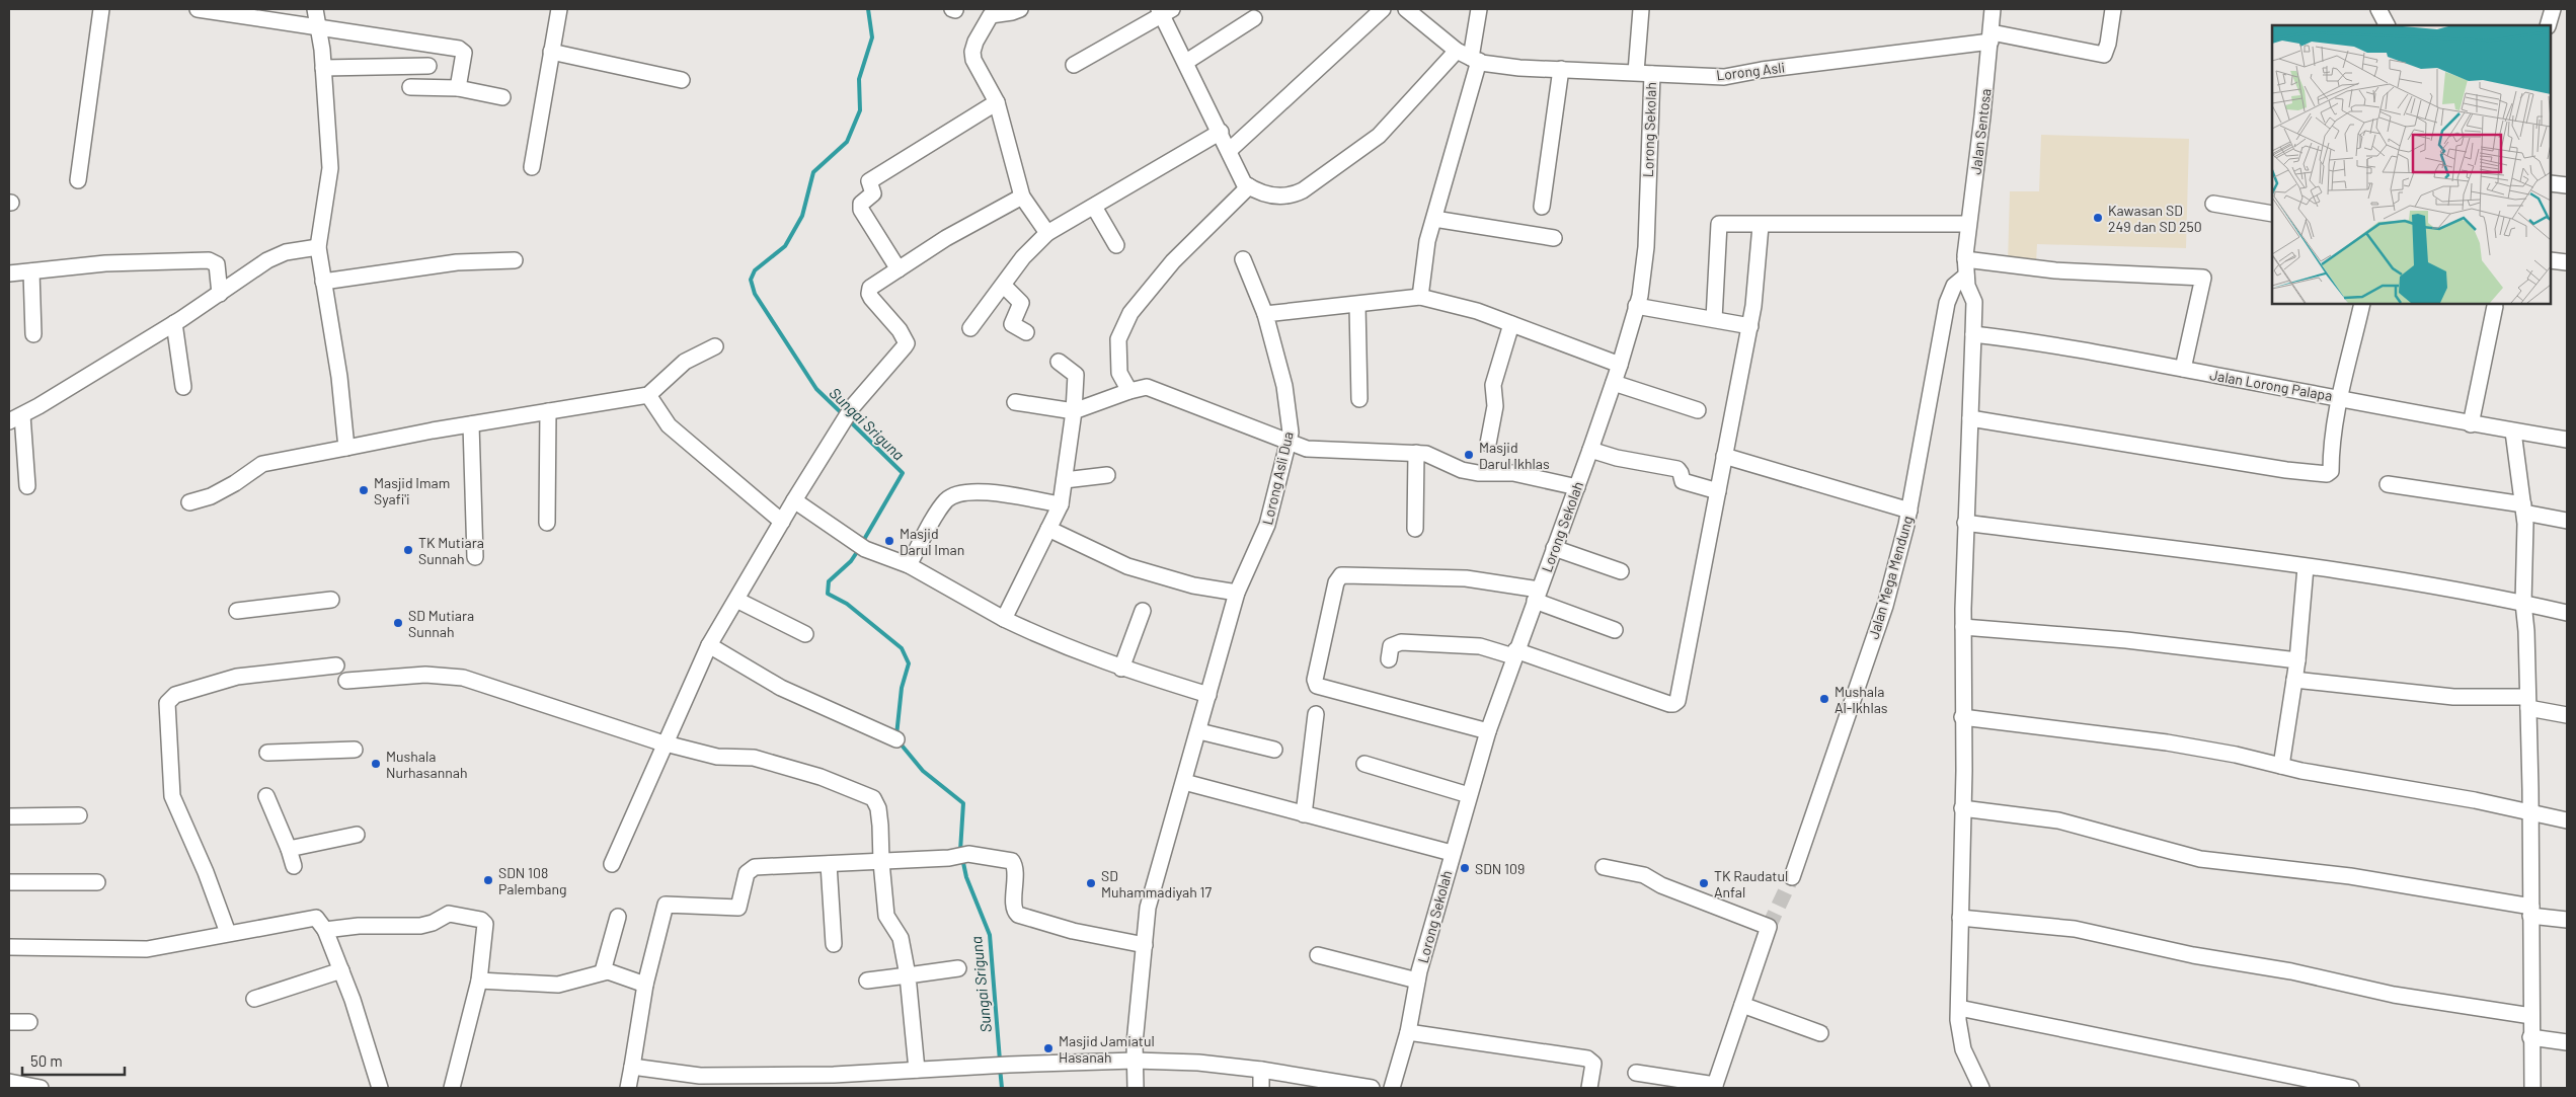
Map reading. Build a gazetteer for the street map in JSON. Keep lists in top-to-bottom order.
{
  "streets": {
    "street": [
      "Lorong Asli",
      "Lorong Sekolah",
      "Jalan Sentosa",
      "Jalan Lorong Palapa",
      "Lorong Asli Dua",
      "Jalan Mega Mendung"
    ]
  },
  "crossings": [
    ["Lorong Asli", "Lorong Sekolah"],
    ["Lorong Asli", "Jalan Sentosa"],
    ["Jalan Sentosa", "Jalan Lorong Palapa"],
    ["Jalan Sentosa", "Jalan Mega Mendung"]
  ],
  "water": ["Sungai Sriguna"],
  "places": [
    "Kawasan SD 249 dan SD 250",
    "Masjid Darul Ikhlas",
    "Masjid Imam Syafi'i",
    "Masjid Darul Iman",
    "TK Mutiara Sunnah",
    "SD Mutiara Sunnah",
    "Mushala Al-Ikhlas",
    "Mushala Nurhasannah",
    "SDN 109",
    "SDN 108 Palembang",
    "SD Muhammadiyah 17",
    "TK Raudatul Anfal",
    "Masjid Jamiatul Hasanah"
  ],
  "scale_bar": "50 m"
}
